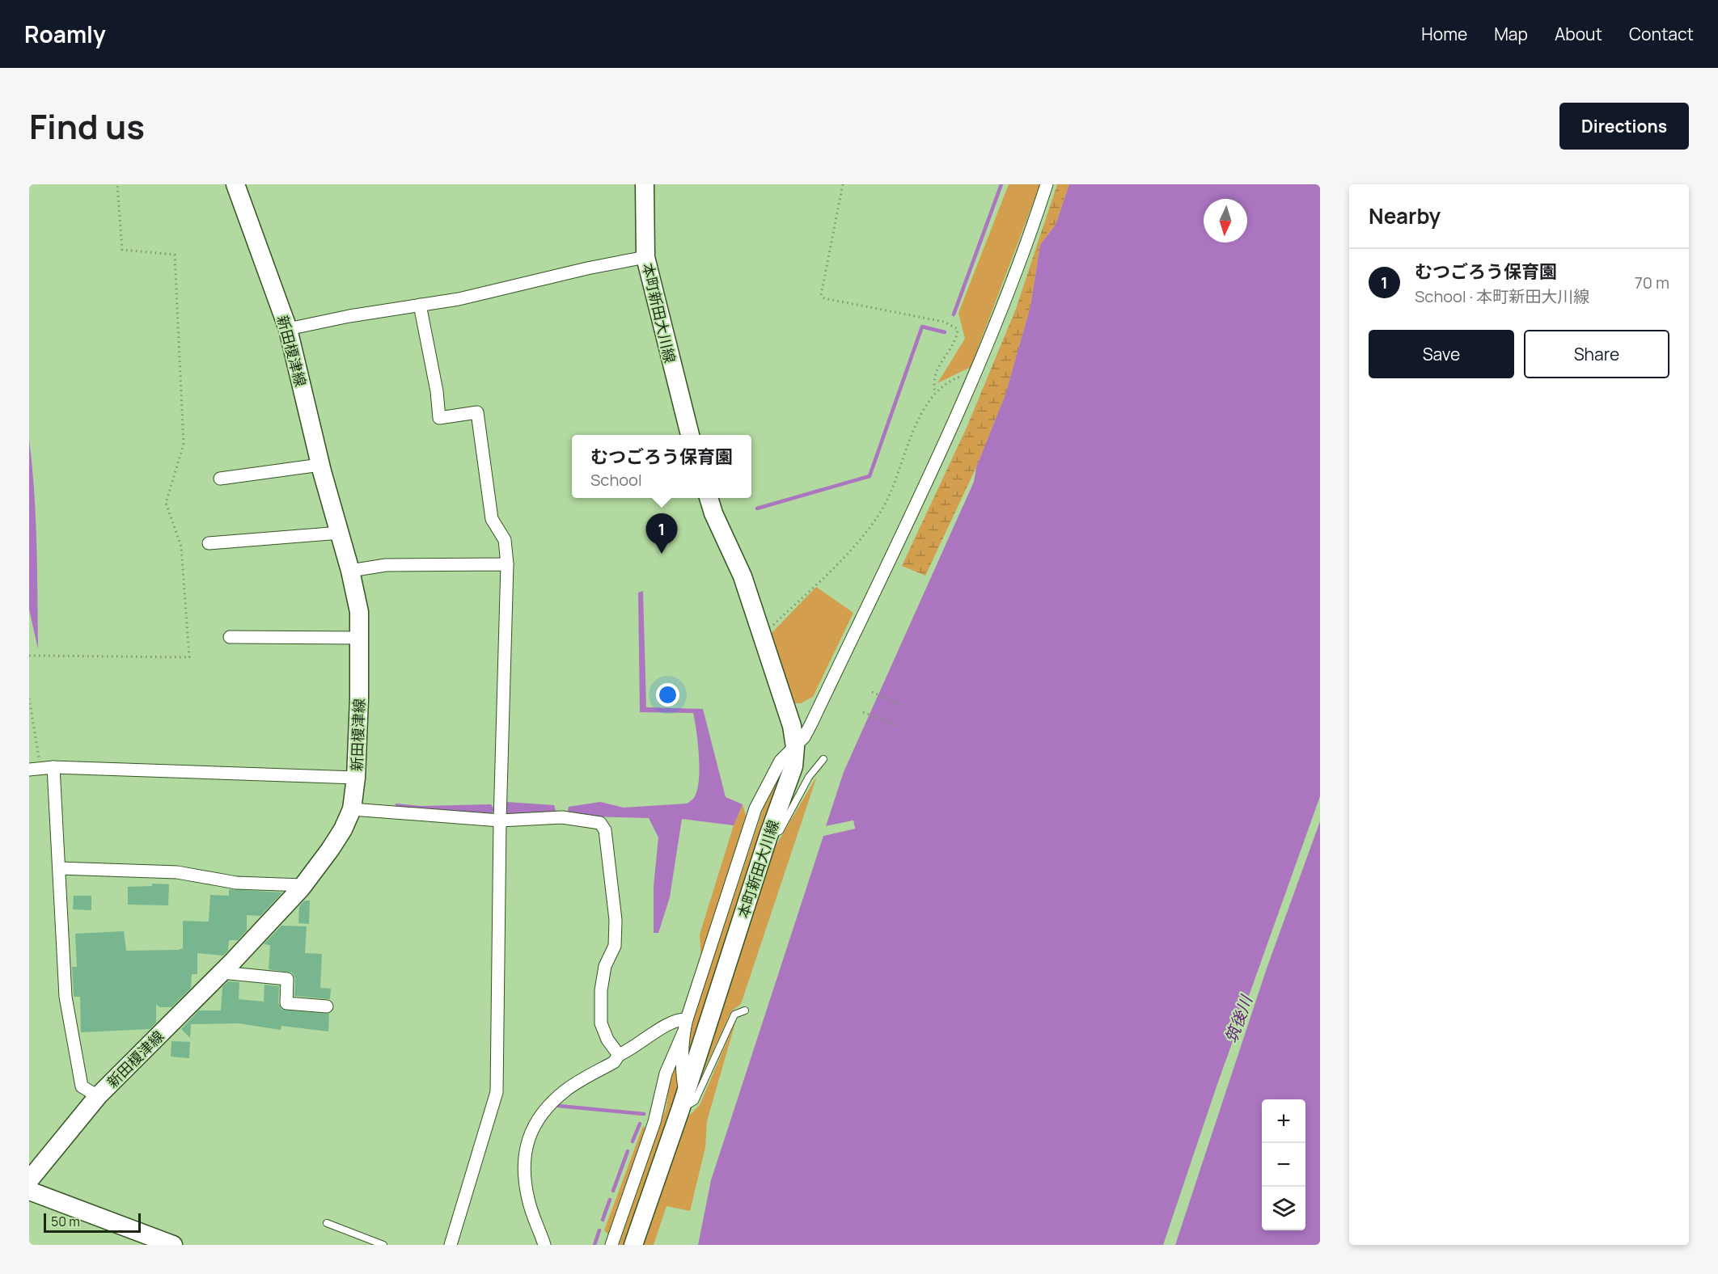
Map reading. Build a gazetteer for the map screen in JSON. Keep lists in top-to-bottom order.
{
  "streets": {
    "main road": ["本町新田大川線", "新田榎津線"]
  },
  "water": ["筑後川"],
  "scale_bar": "50 m",
  "north": "bottom",
  "page": {
    "header": "Roamly",
    "nav": [
      "Home",
      "Map",
      "About",
      "Contact"
    ],
    "title": "Find us",
    "buttons": [
      "Directions",
      ["Save", "Share"]
    ],
    "heading": "Nearby",
    "list": [
      {
        "mark": "1",
        "name": "むつごろう保育園",
        "note": "School · 本町新田大川線",
        "value": "70 m"
      }
    ],
    "popup": ["むつごろう保育園", "School"],
    "pins": "1",
    "map_buttons": ["+", "−"],
    "scale": "50 m"
  }
}
